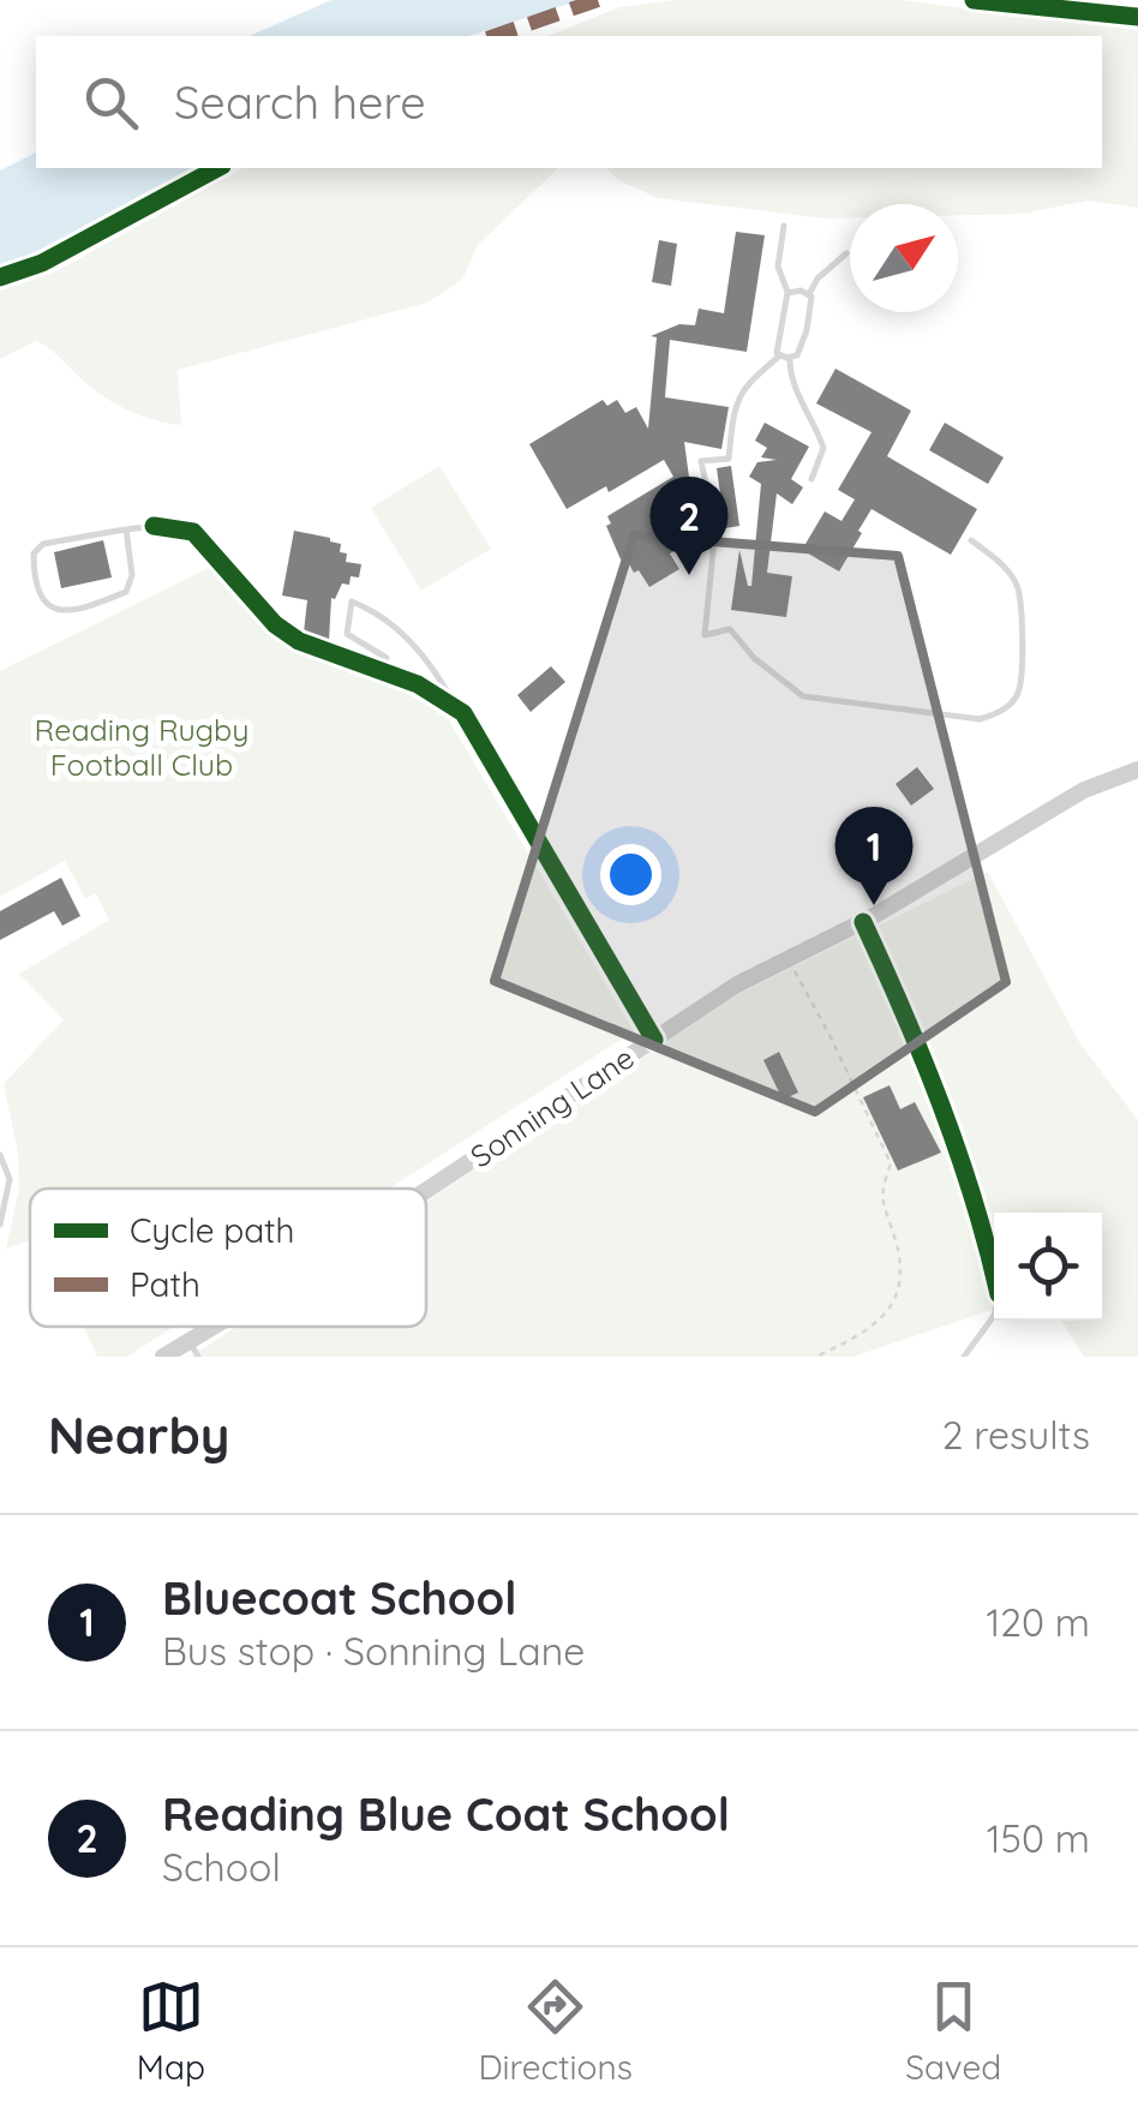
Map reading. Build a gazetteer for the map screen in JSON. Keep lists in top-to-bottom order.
{
  "streets": {
    "main road": ["Sonning Lane"]
  },
  "parks": ["Reading Rugby Football Club"],
  "legend": ["Cycle path", "Path"],
  "north": "top right",
  "page": {
    "search": "Search here",
    "pins": ["2", "1"],
    "heading": ["Nearby", "2 results"],
    "list": [
      {
        "mark": "1",
        "name": "Bluecoat School",
        "note": "Bus stop · Sonning Lane",
        "value": "120 m"
      },
      {
        "mark": "2",
        "name": "Reading Blue Coat School",
        "note": "School",
        "value": "150 m"
      }
    ],
    "nav": ["Map", "Directions", "Saved"]
  }
}
